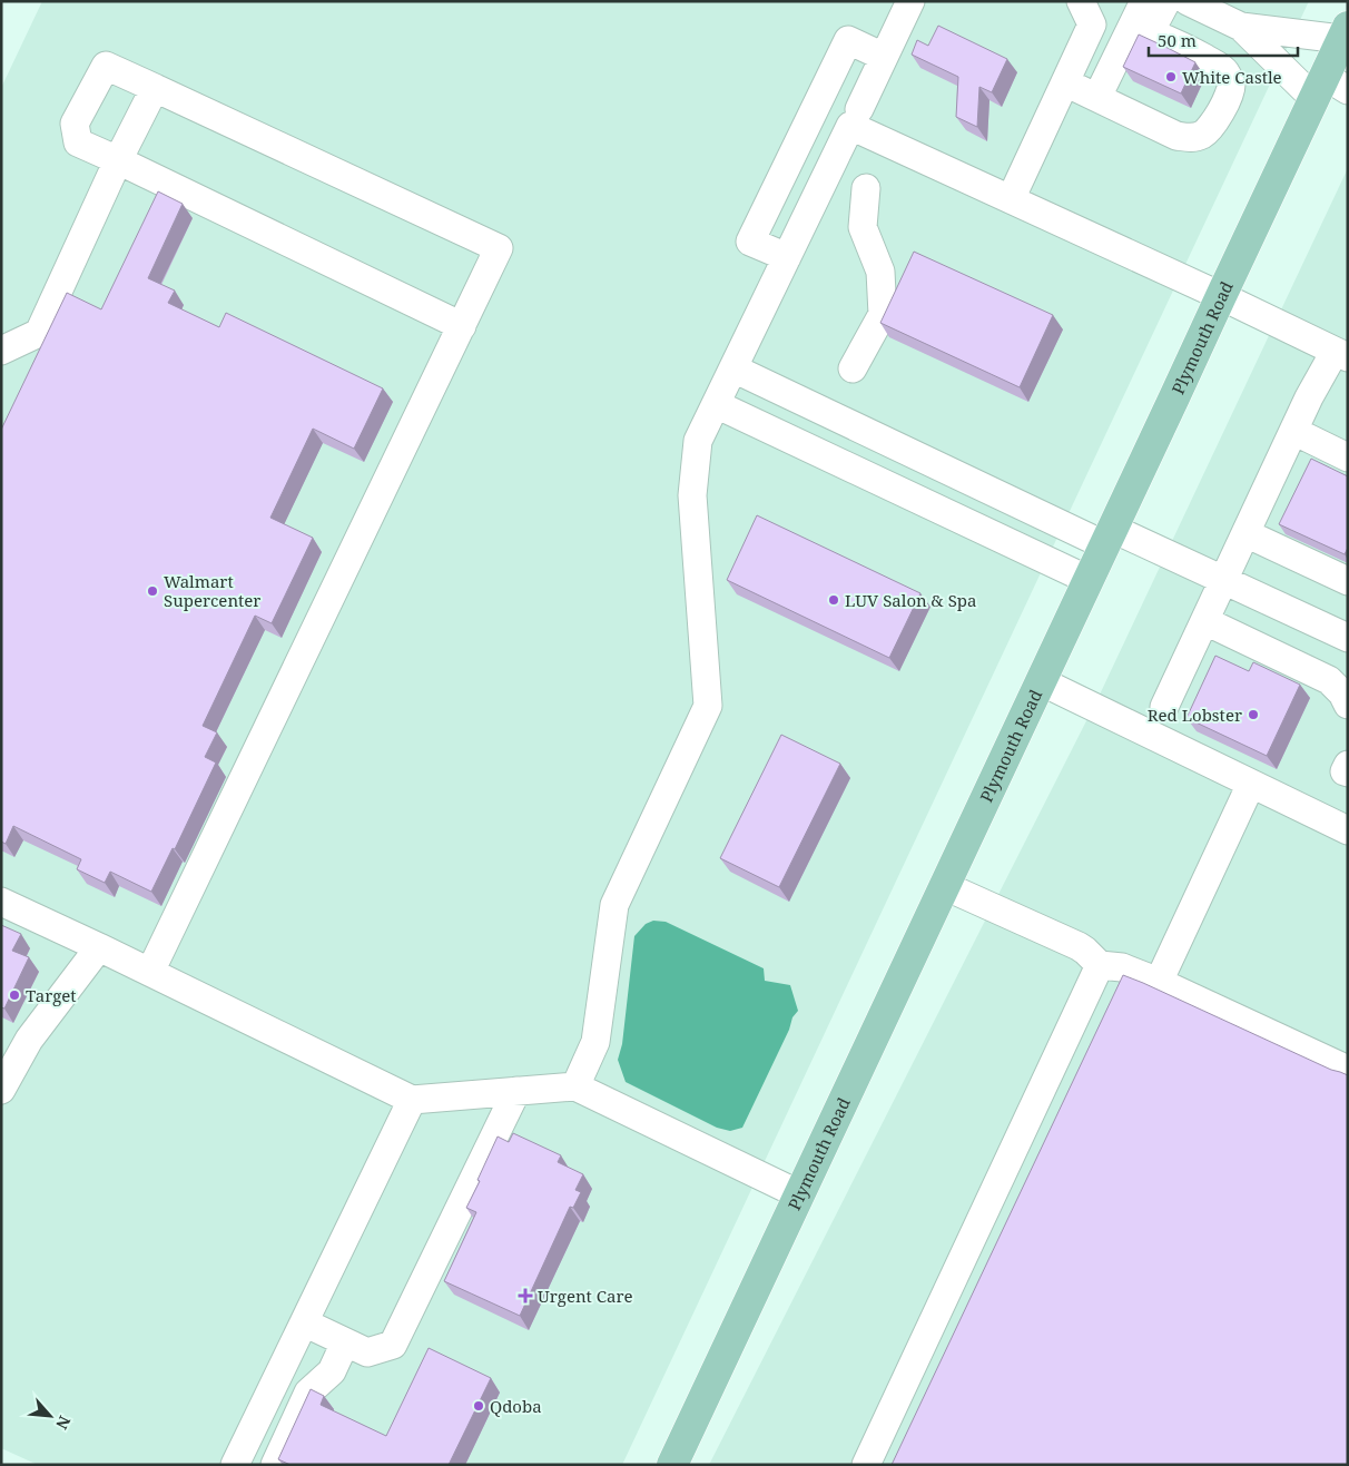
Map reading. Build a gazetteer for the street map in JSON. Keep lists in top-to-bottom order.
{
  "streets": {
    "main road": ["Plymouth Road"]
  },
  "places": {
    "other": [
      "White Castle",
      "Walmart Supercenter",
      "LUV Salon & Spa",
      "Red Lobster",
      "Target",
      "Qdoba"
    ],
    "health": ["Urgent Care"]
  },
  "scale_bar": "50 m",
  "north": "bottom right"
}
